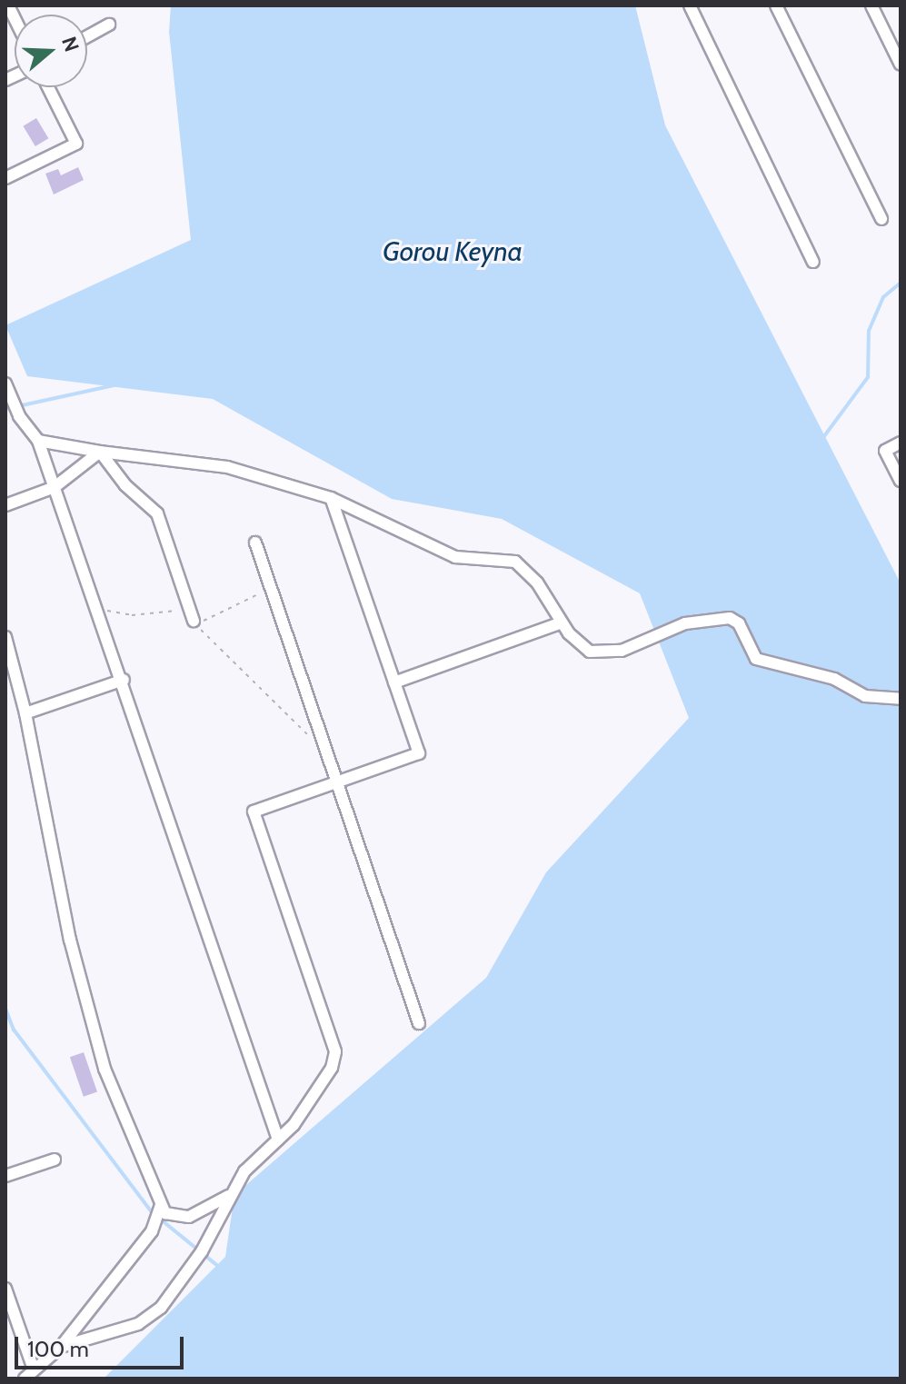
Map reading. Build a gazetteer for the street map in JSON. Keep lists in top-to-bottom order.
{
  "water": ["Gorou Keyna"],
  "scale_bar": "100 m",
  "north": "right"
}
